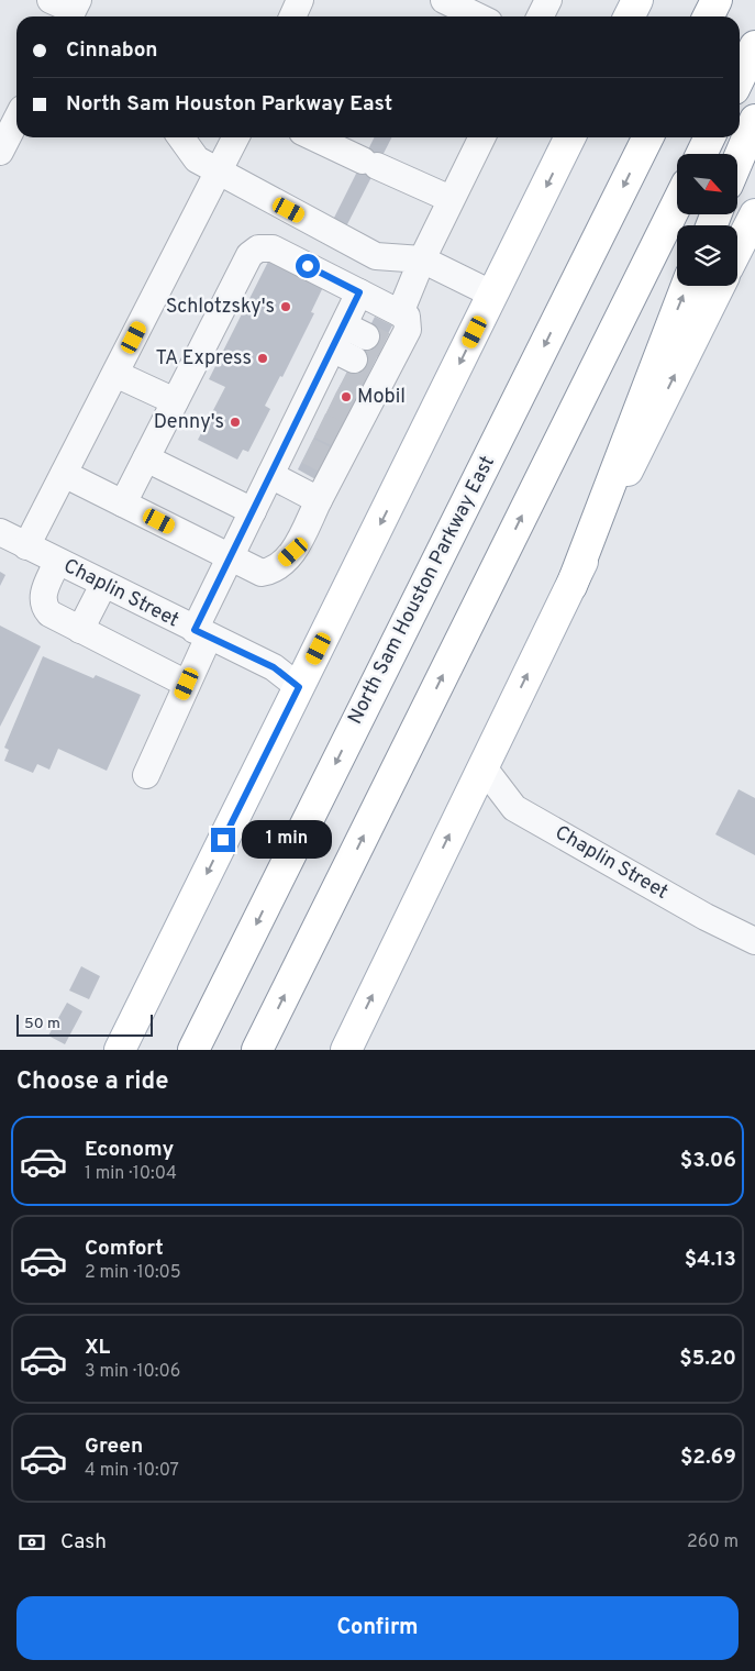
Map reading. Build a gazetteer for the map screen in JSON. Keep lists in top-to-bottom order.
{
  "streets": {
    "main road": ["North Sam Houston Parkway East"],
    "street": ["Chaplin Street"]
  },
  "places": [
    "Schlotzsky's",
    "TA Express",
    "Mobil",
    "Denny's"
  ],
  "scale_bar": "50 m",
  "north": "bottom right",
  "page": {
    "banner": ["Cinnabon", "North Sam Houston Parkway East"],
    "bubble": "1 min",
    "scale": "50 m",
    "heading": "Choose a ride",
    "list": [
      {
        "name": "Economy",
        "note": "1 min · 10:04",
        "value": "$3.06"
      },
      {
        "name": "Comfort",
        "note": "2 min · 10:05",
        "value": "$4.13"
      },
      {
        "name": "XL",
        "note": "3 min · 10:06",
        "value": "$5.20"
      },
      {
        "name": "Green",
        "note": "4 min · 10:07",
        "value": "$2.69"
      }
    ],
    "pay": ["Cash", "260 m"],
    "buttons": "Confirm"
  }
}
